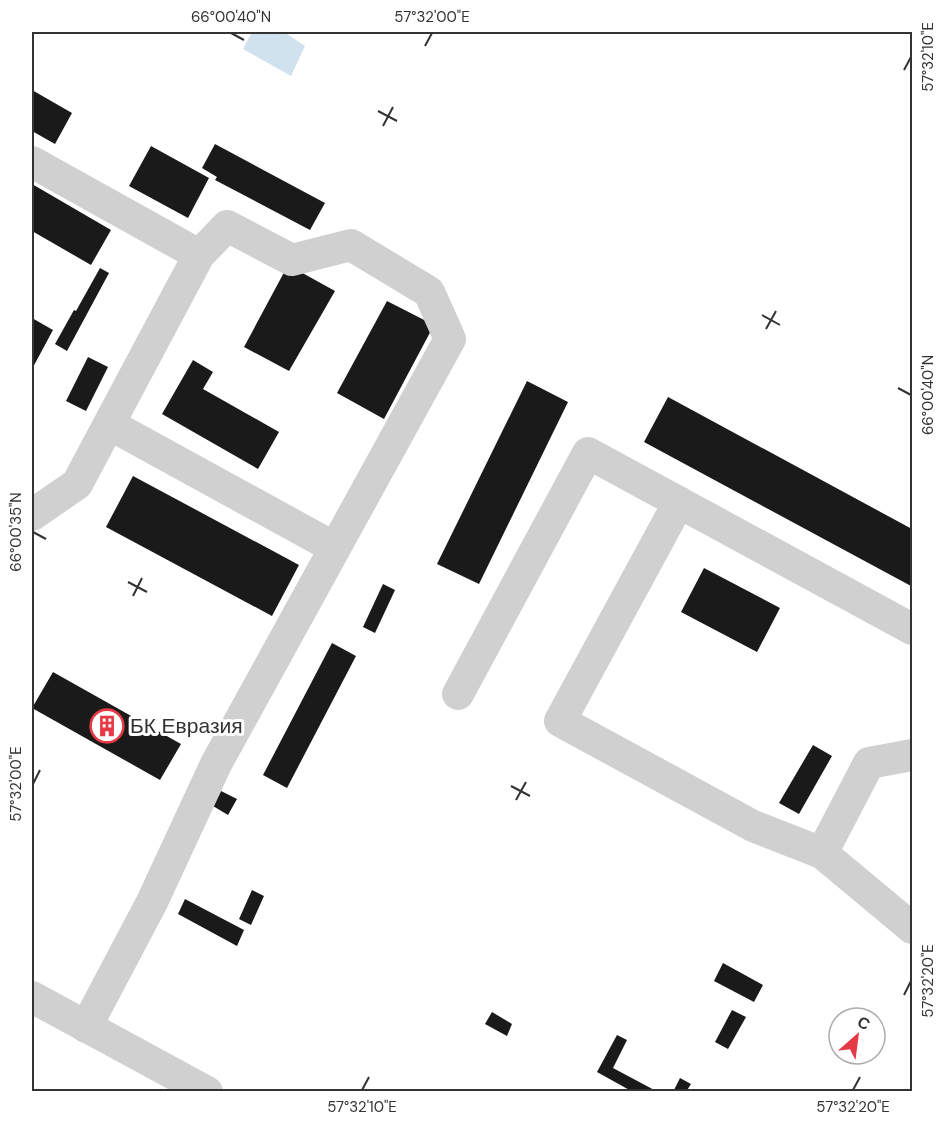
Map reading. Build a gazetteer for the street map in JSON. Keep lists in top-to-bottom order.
{
  "places": {
    "building": ["БК Евразия"]
  },
  "north": "top right",
  "coordinates": [
    "66°00'40\"N",
    "57°32'00\"E",
    "57°32'10\"E",
    "66°00'35\"N",
    "57°32'20\"E"
  ]
}
